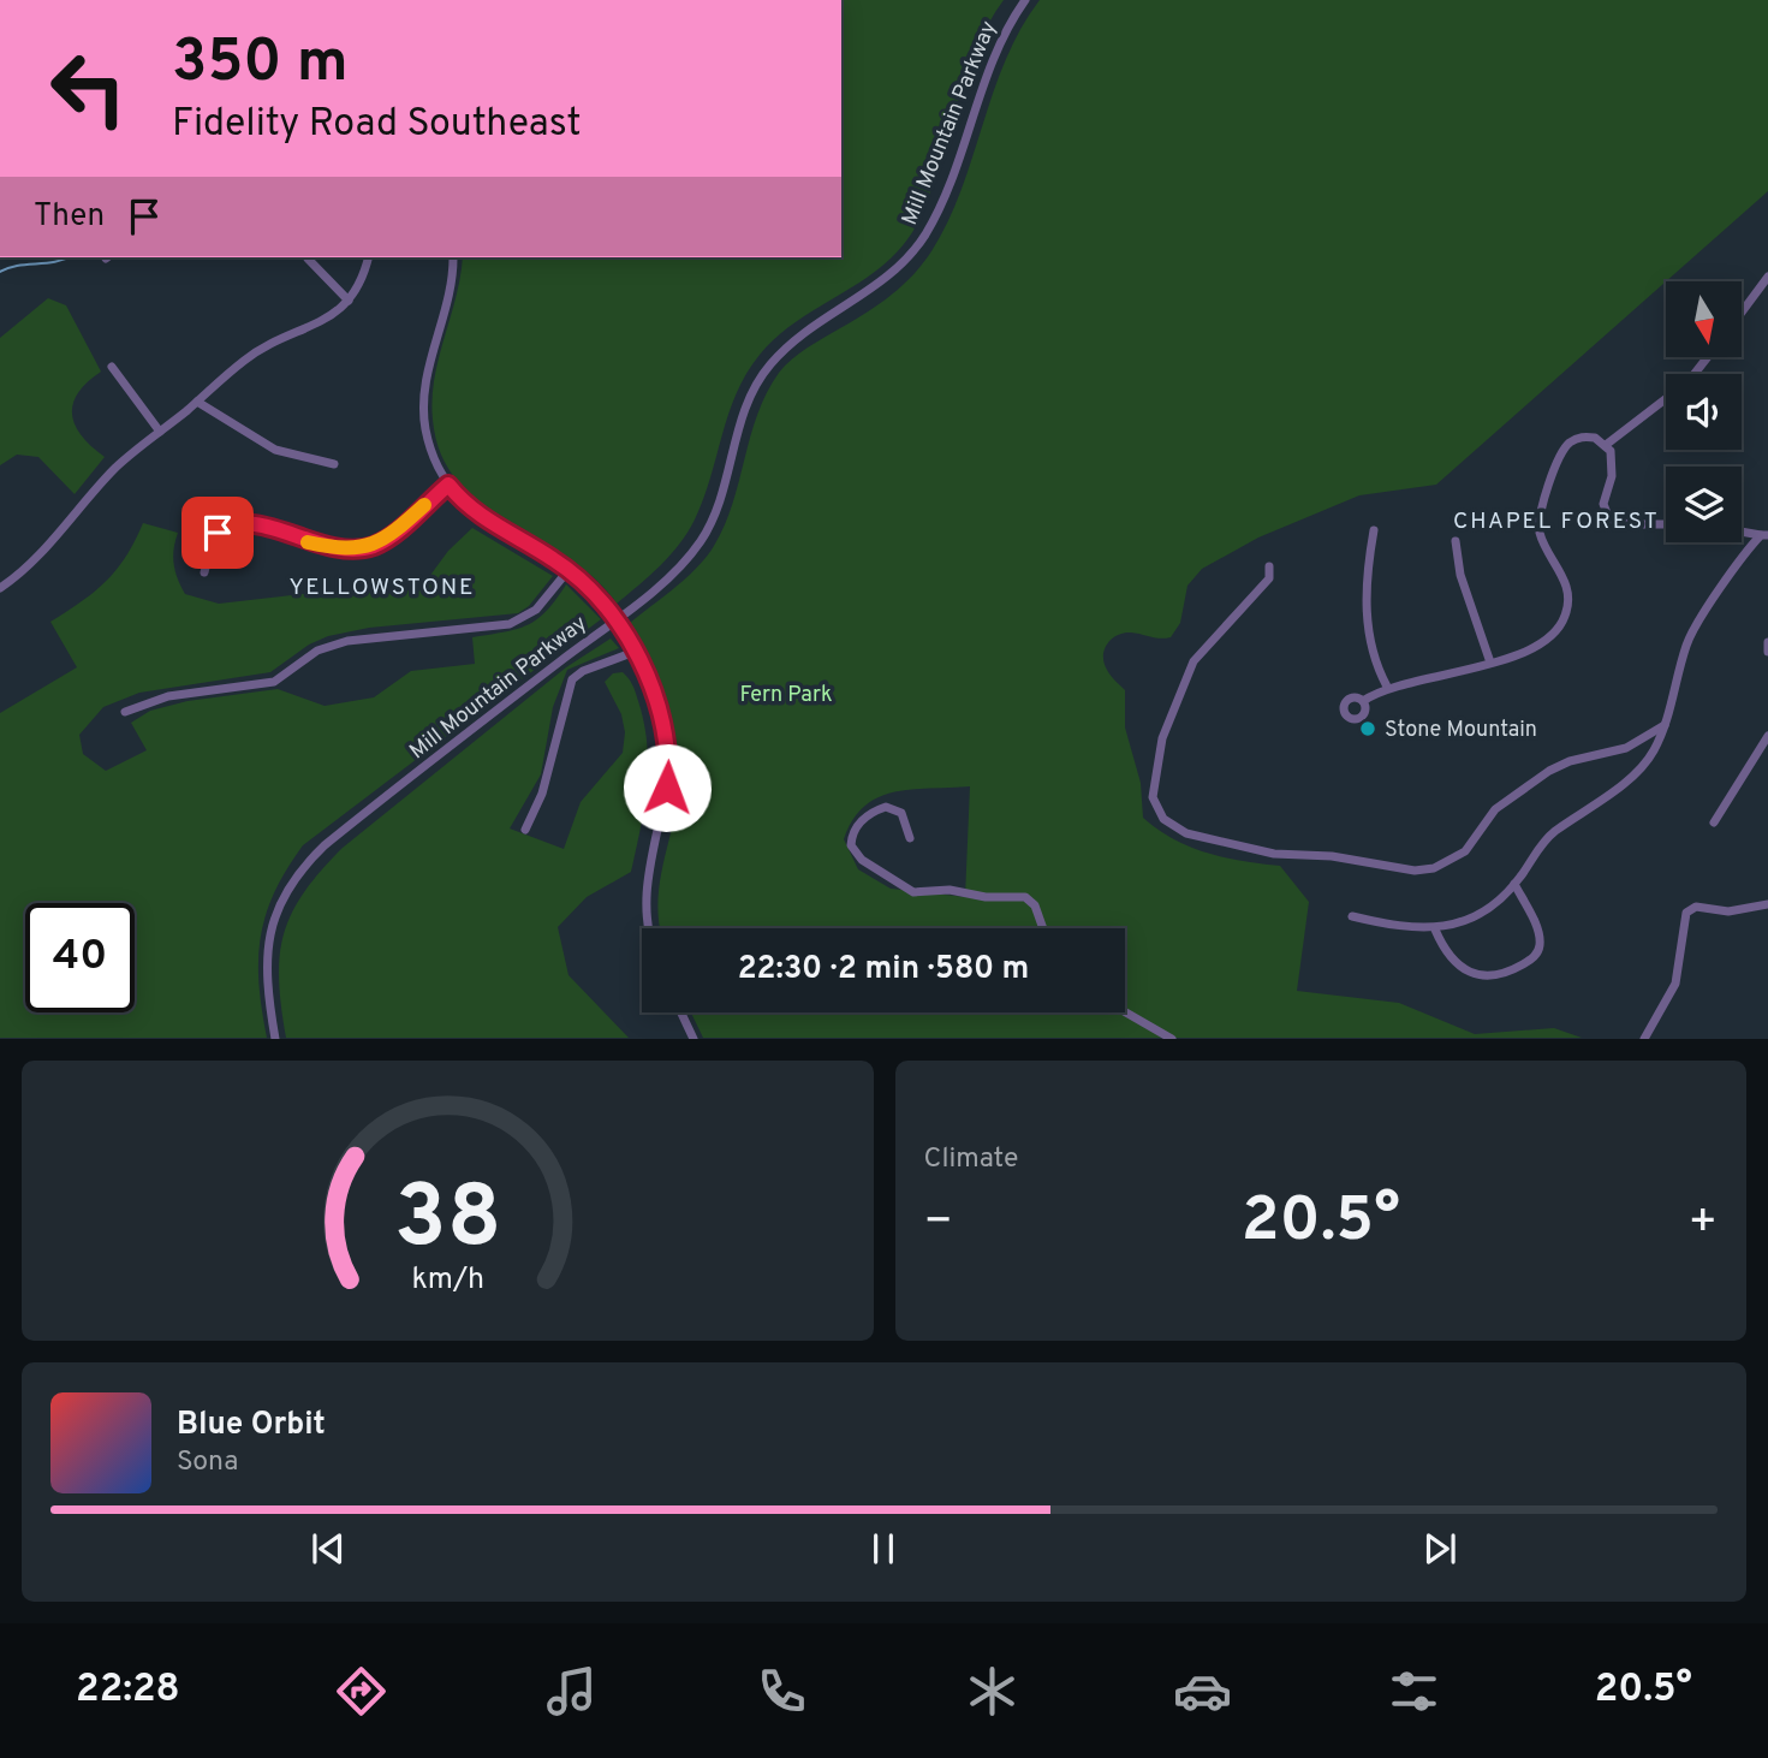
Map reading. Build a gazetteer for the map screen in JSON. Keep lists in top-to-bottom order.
{
  "streets": {
    "street": ["Mill Mountain Parkway"]
  },
  "districts": ["CHAPEL FOREST", "YELLOWSTONE"],
  "parks": ["Fern Park"],
  "places": ["Stone Mountain"],
  "north": "bottom",
  "page": {
    "turn": ["350 m", "Fidelity Road Southeast"],
    "then": "Then",
    "limit": "40",
    "trip": "22:30 · 2 min · 580 m",
    "tile": "Climate",
    "heat": ["−", "20.5°", "+"],
    "song": ["Blue Orbit", "Sona"],
    "tabs": ["22:28", "20.5°"],
    "gauge": ["38", "km/h"]
  }
}
